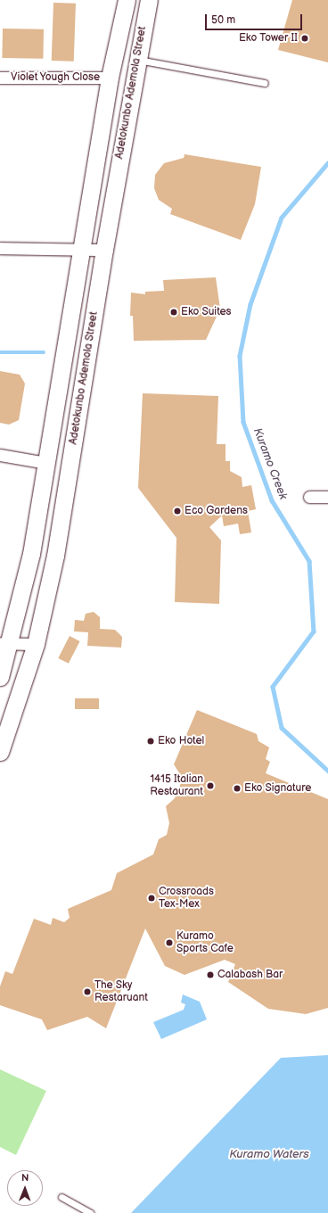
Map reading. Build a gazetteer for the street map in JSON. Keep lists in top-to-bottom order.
{
  "streets": {
    "main road": ["Adetokunbo Ademola Street"],
    "street": ["Violet Yough Close"]
  },
  "crossings": [
    ["Violet Yough Close", "Adetokunbo Ademola Street"]
  ],
  "water": ["Kuramo Creek", "Kuramo Waters"],
  "places": [
    "Eko Tower II",
    "Eko Suites",
    "Eco Gardens",
    "Eko Hotel",
    "1415 Italian Restaurant",
    "Eko Signature",
    "Crossroads Tex-Mex",
    "Kuramo Sports Cafe",
    "Calabash Bar",
    "The Sky Restaruant"
  ],
  "scale_bar": "50 m",
  "north": "top"
}
